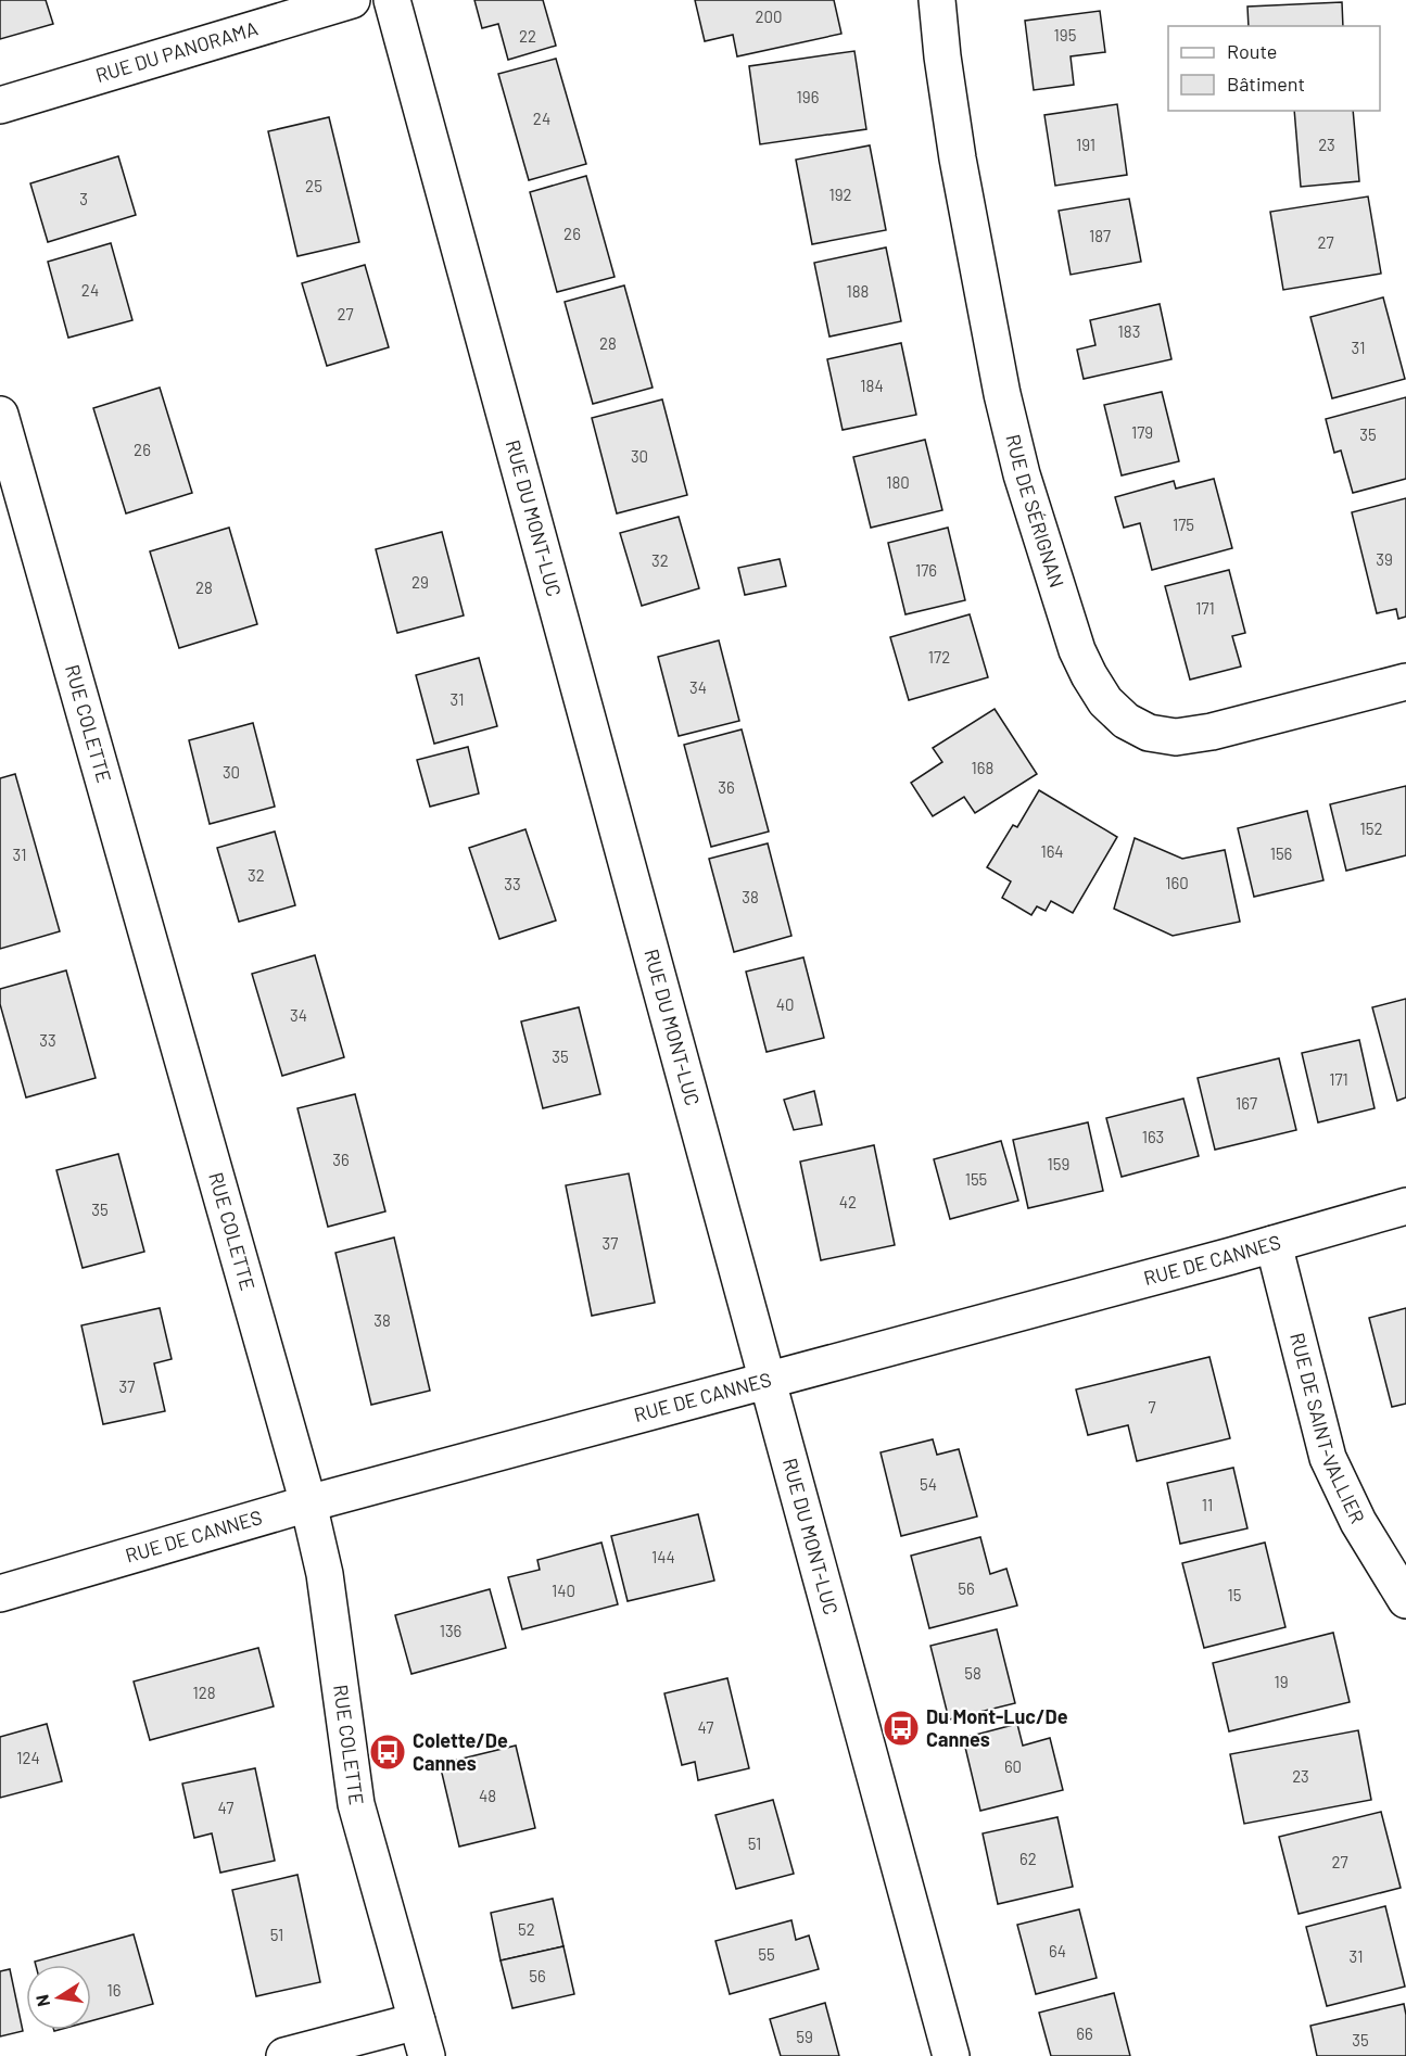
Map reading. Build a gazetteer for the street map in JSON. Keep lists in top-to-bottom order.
{
  "streets": {
    "street": [
      "RUE DU PANORAMA",
      "RUE DE SÉRIGNAN",
      "RUE DU MONT-LUC",
      "RUE COLETTE",
      "RUE DE CANNES",
      "RUE DE SAINT-VALLIER"
    ]
  },
  "crossings": [
    ["RUE DU MONT-LUC", "RUE DE CANNES"],
    ["RUE COLETTE", "RUE DE CANNES"],
    ["RUE DE CANNES", "RUE DE SAINT-VALLIER"]
  ],
  "places": {
    "bus stop": ["Du Mont-Luc/De Cannes", "Colette/De Cannes"]
  },
  "house_numbers": [
    "200",
    "195",
    "22",
    "196",
    "24",
    "191",
    "23",
    "25",
    "192",
    "3",
    "26",
    "187",
    "27",
    "24",
    "188",
    "27",
    "183",
    "28",
    "31",
    "184",
    "179",
    "35",
    "26",
    "30",
    "180",
    "175",
    "39",
    "32",
    "176",
    "29",
    "28",
    "171",
    "172",
    "34",
    "31",
    "168",
    "30",
    "36",
    "152",
    "164",
    "156",
    "31",
    "32",
    "160",
    "33",
    "38",
    "40",
    "34",
    "33",
    "35",
    "171",
    "167",
    "163",
    "36",
    "159",
    "155",
    "42",
    "35",
    "37",
    "38",
    "37",
    "7",
    "54",
    "11",
    "144",
    "56",
    "140",
    "15",
    "136",
    "58",
    "19",
    "128",
    "47",
    "124",
    "60",
    "23",
    "48",
    "47",
    "51",
    "62",
    "27",
    "52",
    "51",
    "64",
    "55",
    "31",
    "56",
    "16",
    "66",
    "59",
    "35"
  ],
  "legend": ["Route", "Bâtiment"],
  "north": "left"
}
